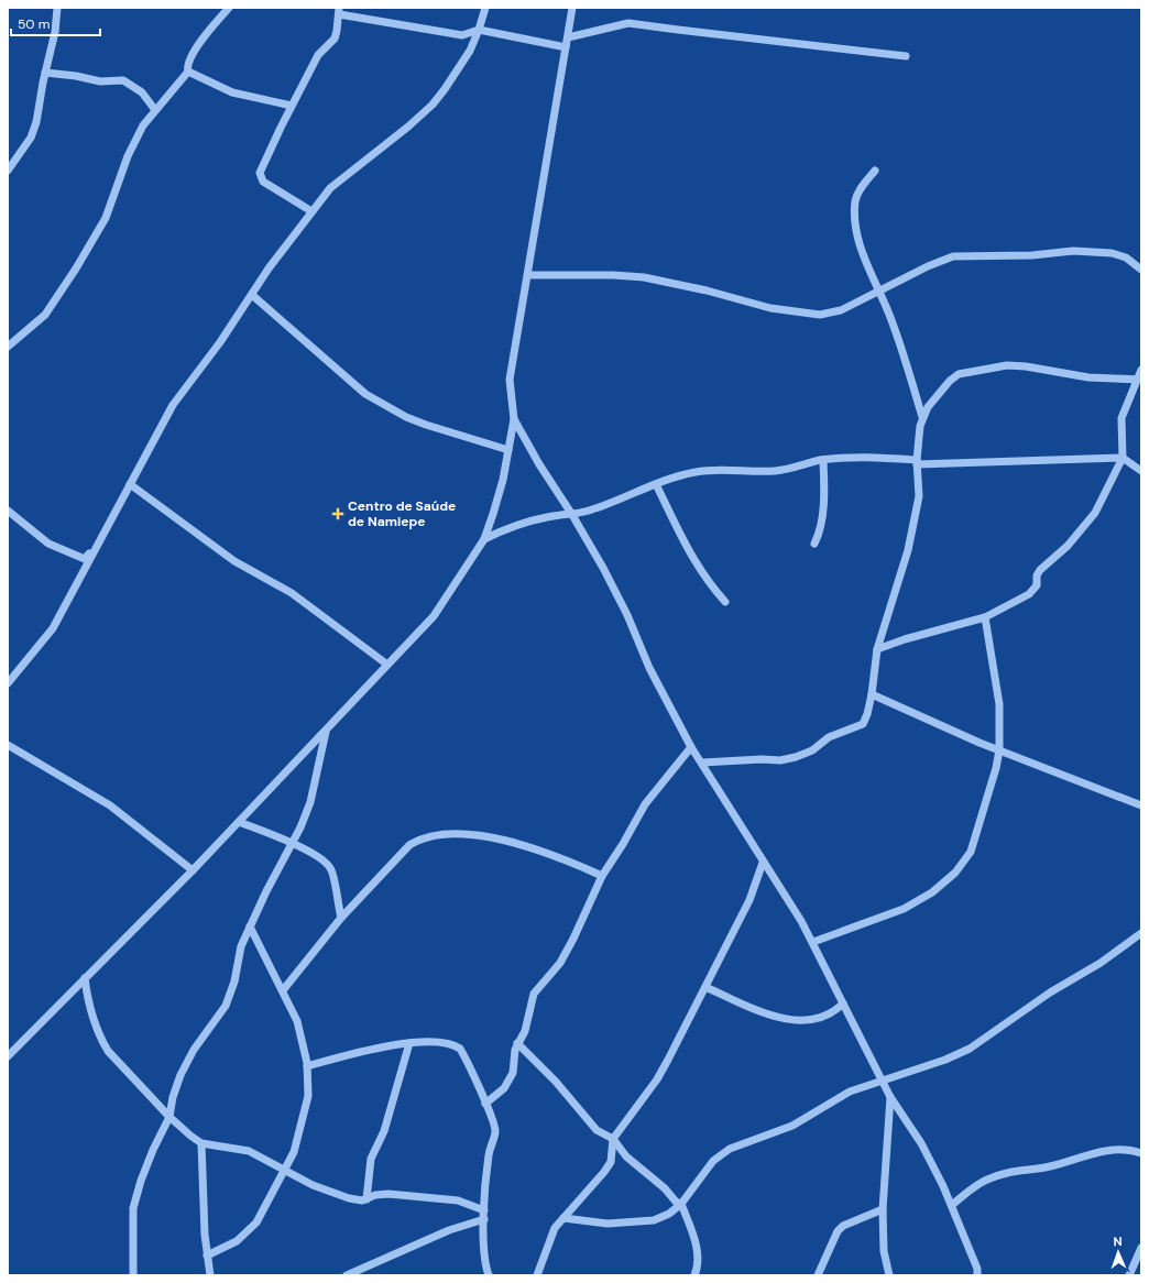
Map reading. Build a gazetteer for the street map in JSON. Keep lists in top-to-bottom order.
{
  "places": {
    "health": ["Centro de Saúde de Namiepe"]
  },
  "scale_bar": "50 m",
  "north": "top"
}
